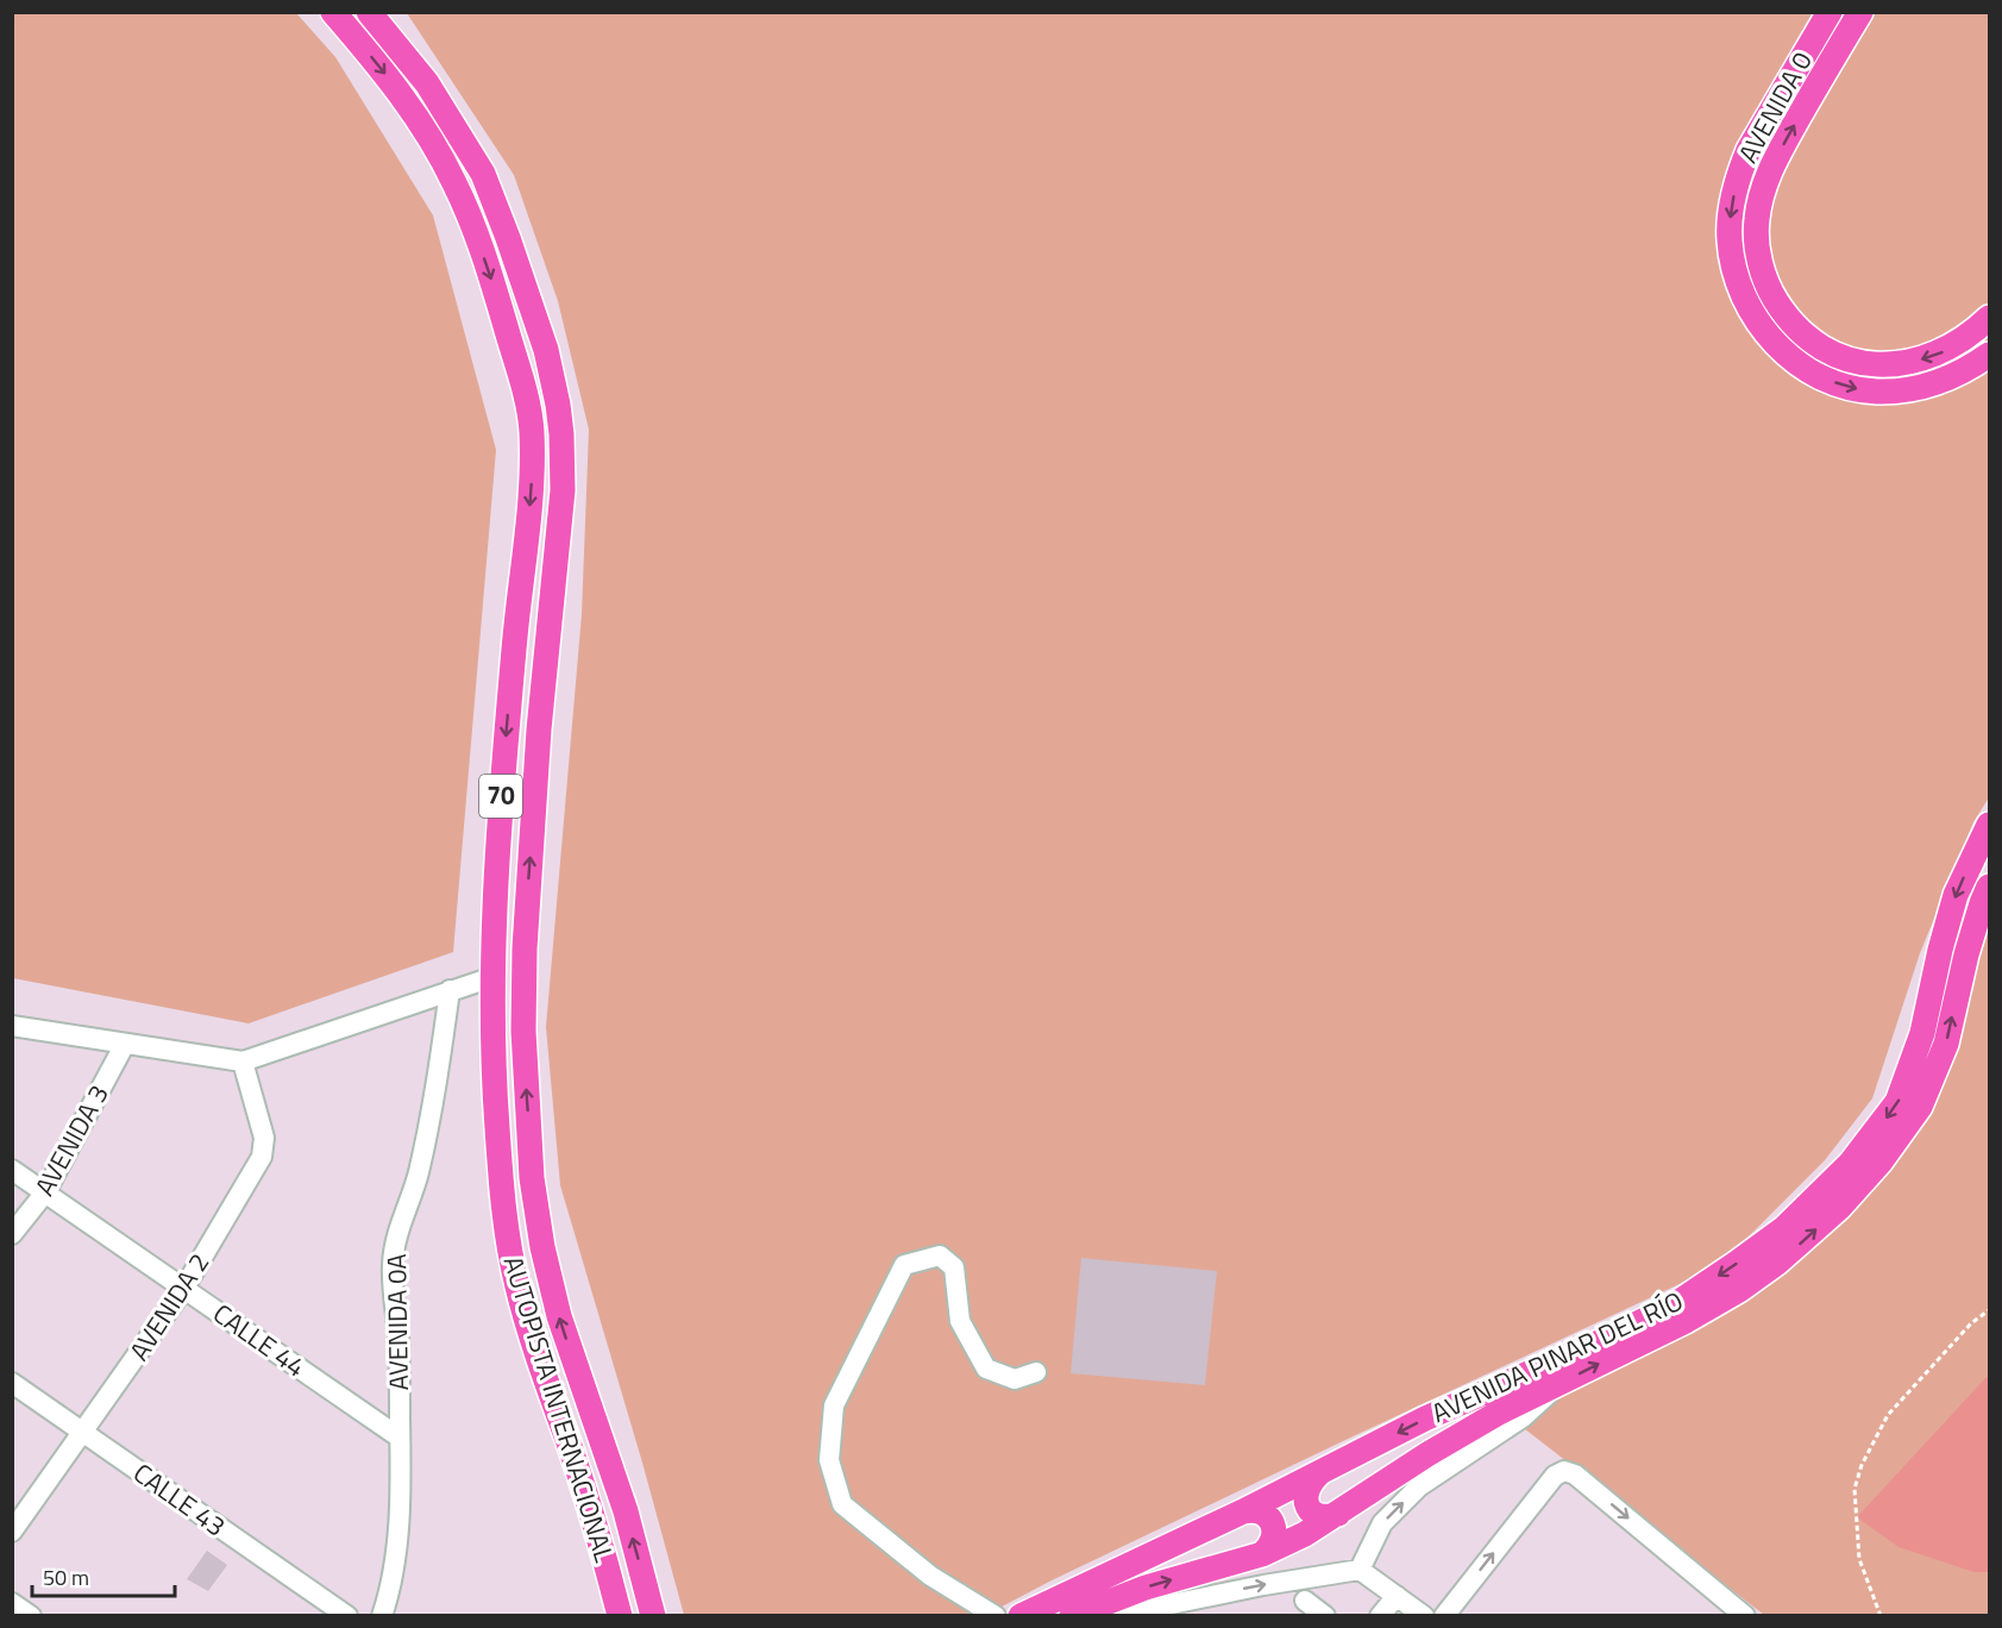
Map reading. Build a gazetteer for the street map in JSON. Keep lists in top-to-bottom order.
{
  "streets": {
    "main road": [
      "AVENIDA 0",
      "70",
      "AVENIDA PINAR DEL RÍO",
      "AUTOPISTA INTERNACIONAL"
    ],
    "street": [
      "AVENIDA 3",
      "AVENIDA 2",
      "AVENIDA 0A",
      "CALLE 44",
      "CALLE 43"
    ]
  },
  "crossings": [
    ["AVENIDA 3", "CALLE 44"],
    ["AVENIDA 2", "CALLE 44"],
    ["AVENIDA 2", "CALLE 43"],
    ["AVENIDA 0A", "CALLE 44"]
  ],
  "scale_bar": "50 m"
}
